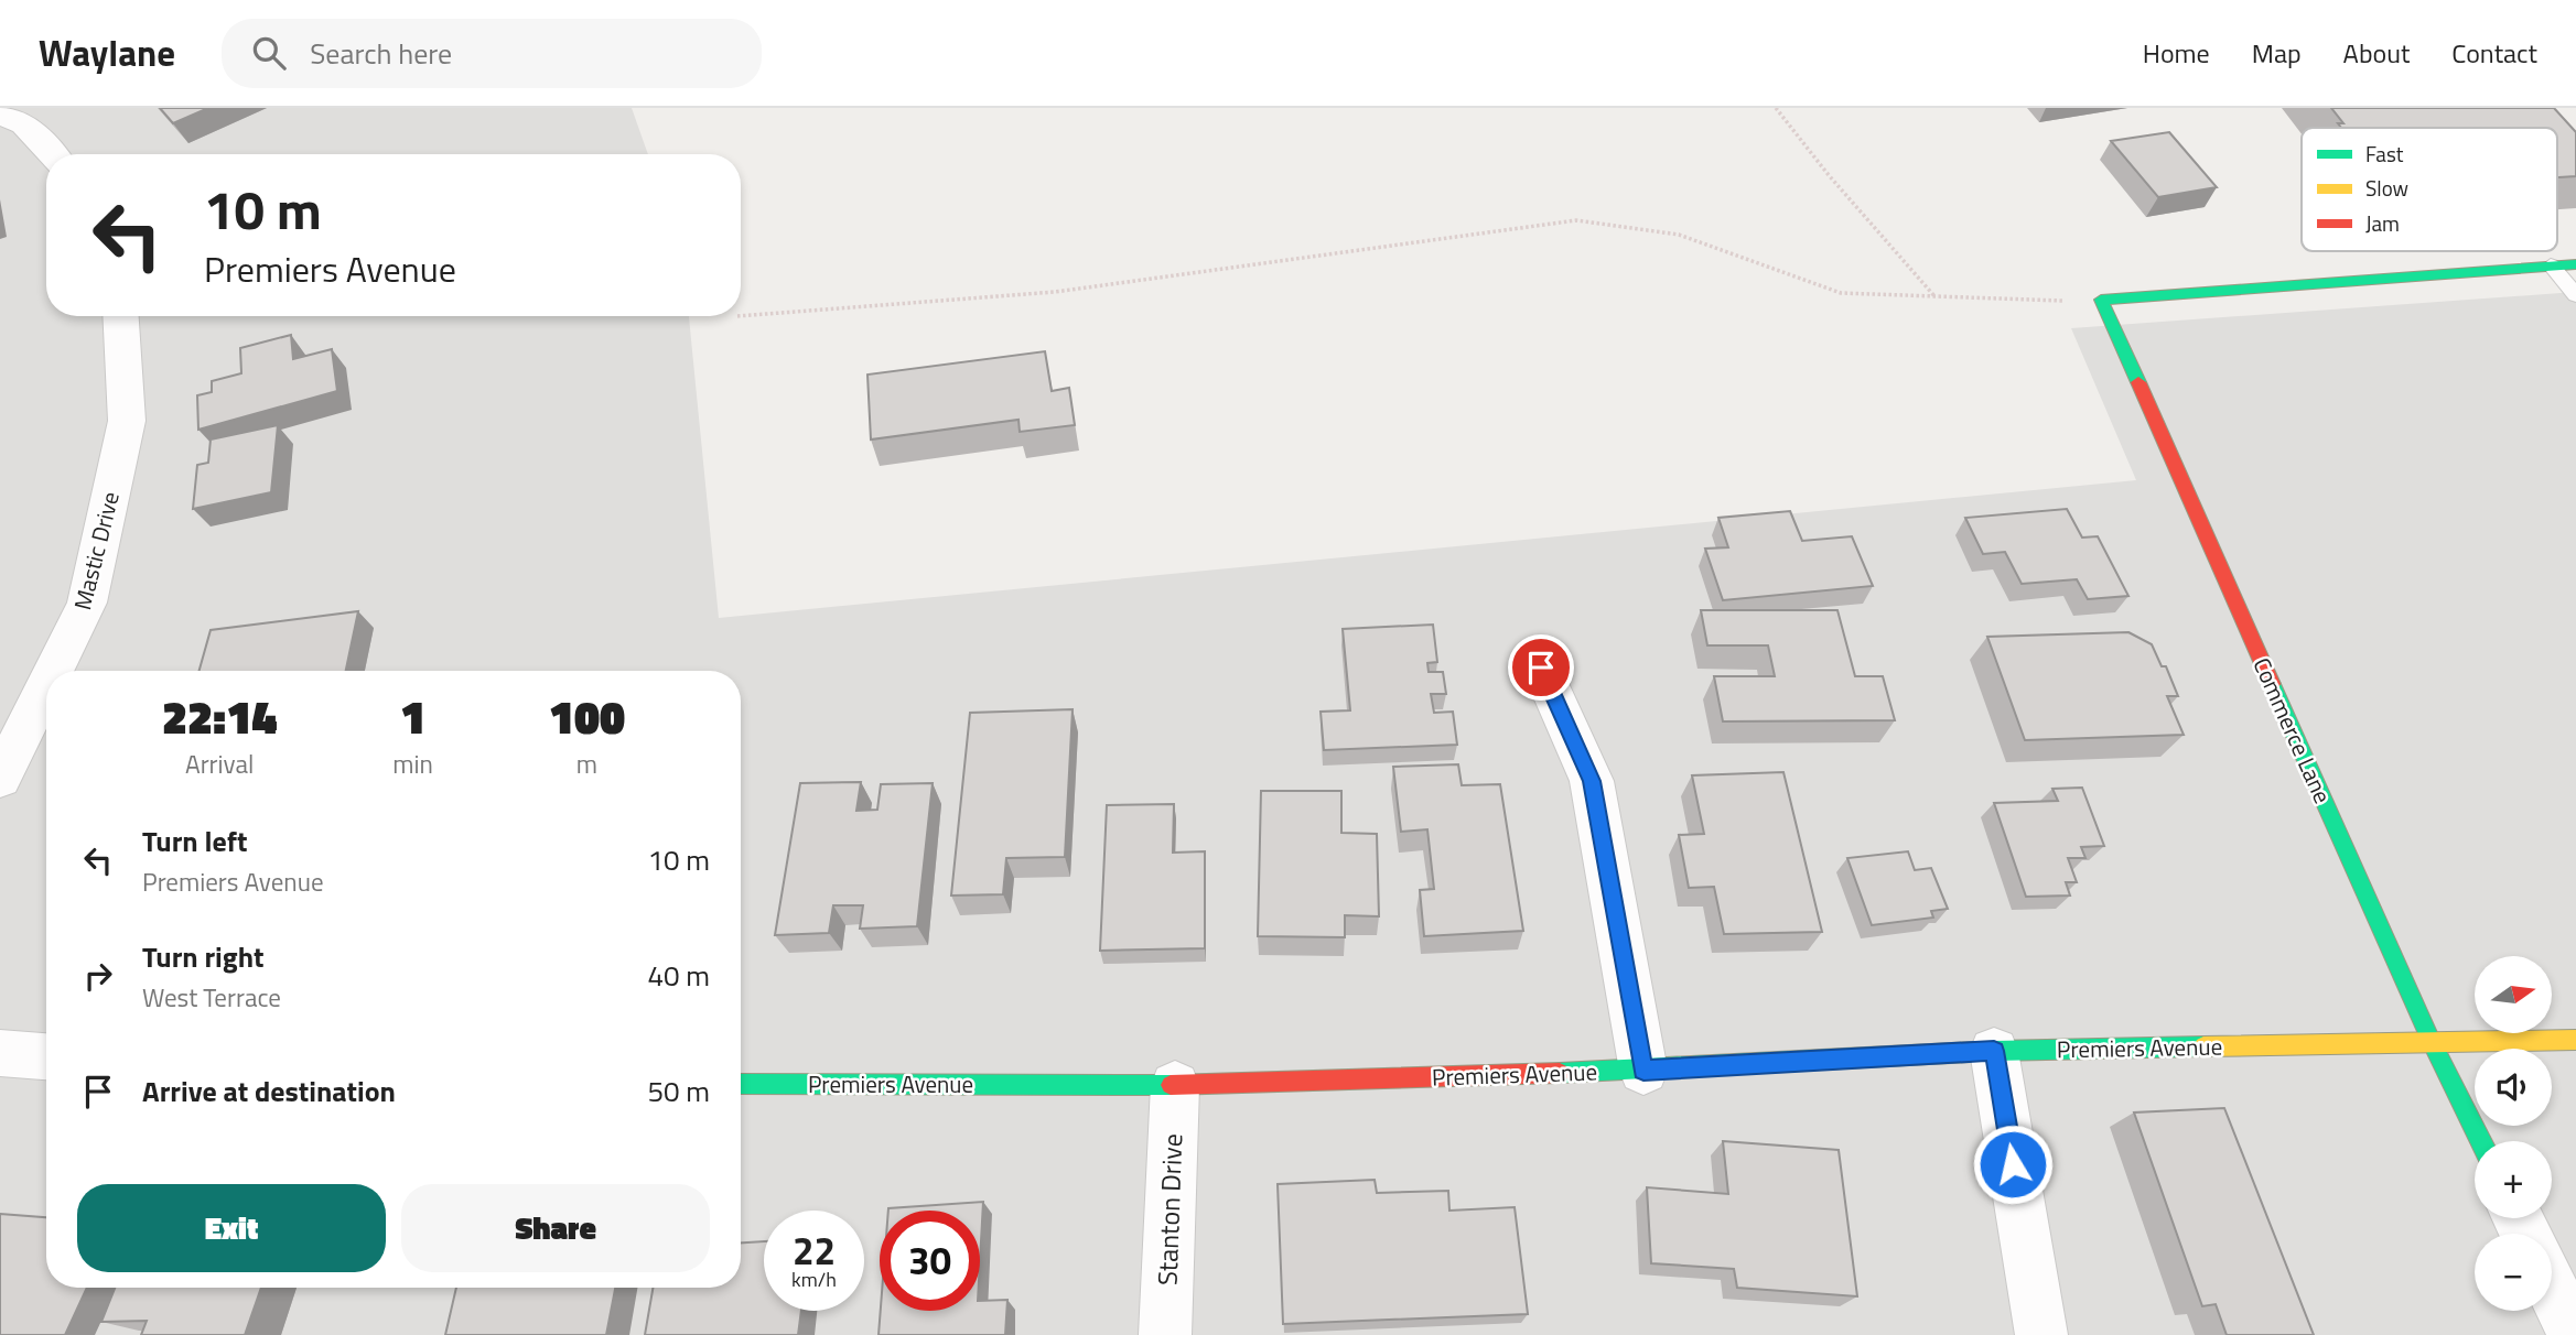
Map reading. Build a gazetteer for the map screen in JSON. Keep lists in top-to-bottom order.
{
  "streets": {
    "street": [
      "Mastic Drive",
      "Commerce Lane",
      "Premiers Avenue",
      "Stanton Drive"
    ]
  },
  "crossings": [
    ["Commerce Lane", "Premiers Avenue"],
    ["Premiers Avenue", "Stanton Drive"]
  ],
  "legend": ["Fast", "Slow", "Jam"],
  "north": "right",
  "page": {
    "header": "Waylane",
    "search": "Search here",
    "nav": [
      "Home",
      "Map",
      "About",
      "Contact"
    ],
    "turn": ["10 m", "Premiers Avenue"],
    "eta": [
      "22:14",
      "Arrival",
      "1",
      "min",
      "100",
      "m"
    ],
    "list": [
      {
        "name": "Turn left",
        "note": "Premiers Avenue",
        "value": "10 m"
      },
      {
        "name": "Turn right",
        "note": "West Terrace",
        "value": "40 m"
      },
      {
        "name": "Arrive at destination",
        "value": "50 m"
      }
    ],
    "map_buttons": ["+", "−"],
    "buttons": ["Exit", "Share"],
    "speed": "22 km/h",
    "limit": "30"
  }
}
